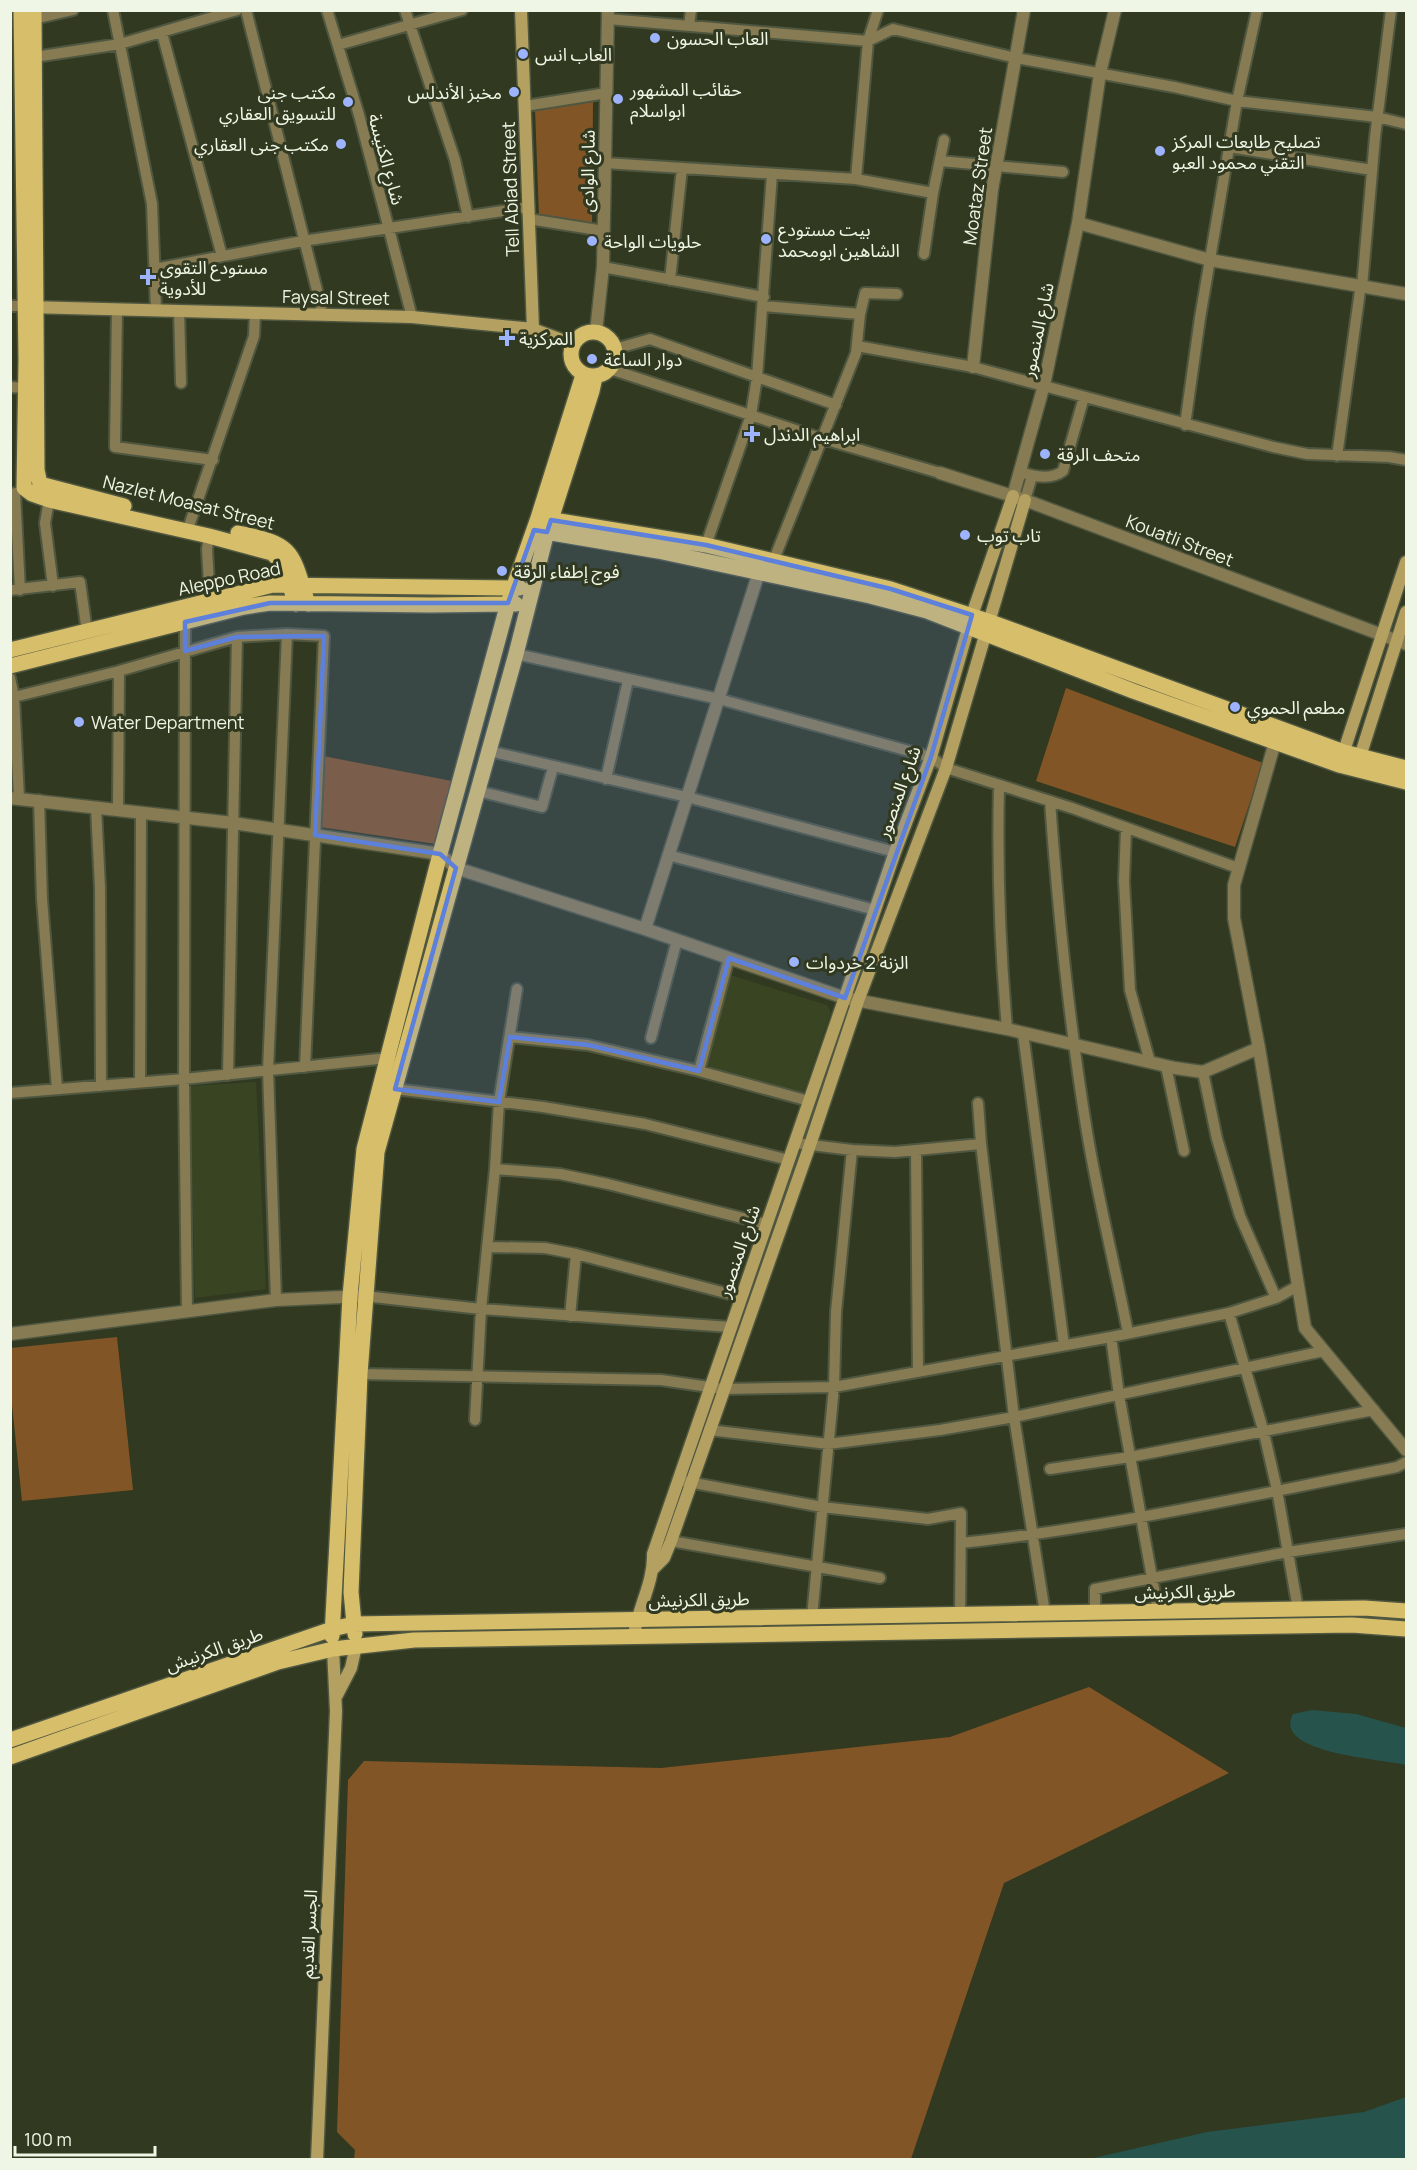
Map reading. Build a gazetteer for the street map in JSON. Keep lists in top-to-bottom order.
{
  "streets": {
    "main road": [
      "Tell Abiad Street",
      "Faysal Street",
      "شارع المنصور",
      "Nazlet Moasat Street",
      "Aleppo Road",
      "طريق الكرنيش",
      "الجسر القديم"
    ],
    "street": [
      "شارع الكنيسة",
      "شارع الوادى",
      "Moataz Street",
      "Kouatli Street"
    ]
  },
  "crossings": [
    ["شارع الكنيسة", "Faysal Street"],
    ["شارع الوادى", "Faysal Street"],
    ["Tell Abiad Street", "Faysal Street"],
    ["شارع المنصور", "Kouatli Street"],
    ["شارع المنصور", "طريق الكرنيش"],
    ["Nazlet Moasat Street", "Aleppo Road"],
    ["طريق الكرنيش", "الجسر القديم"]
  ],
  "places": {
    "other": [
      "العاب الحسون",
      "العاب انس",
      "مخبز الأندلس",
      "حقائب المشهور ابواسلام",
      "مكتب جنى للتسويق العقاري",
      "مكتب جنى العقاري",
      "تصليح طابعات المركز التقني محمود العبو",
      "بيت مستودع الشاهين ابومحمد",
      "حلويات الواحة",
      "دوار الساعة",
      "متحف الرقة",
      "تاب توب",
      "فوج إطفاء الرقة",
      "مطعم الحموي",
      "Water Department",
      "الزنة 2 خردوات"
    ],
    "health": ["مستودع التقوى للأدوية", "المركزية", "ابراهيم الدندل"]
  },
  "scale_bar": "100 m"
}
